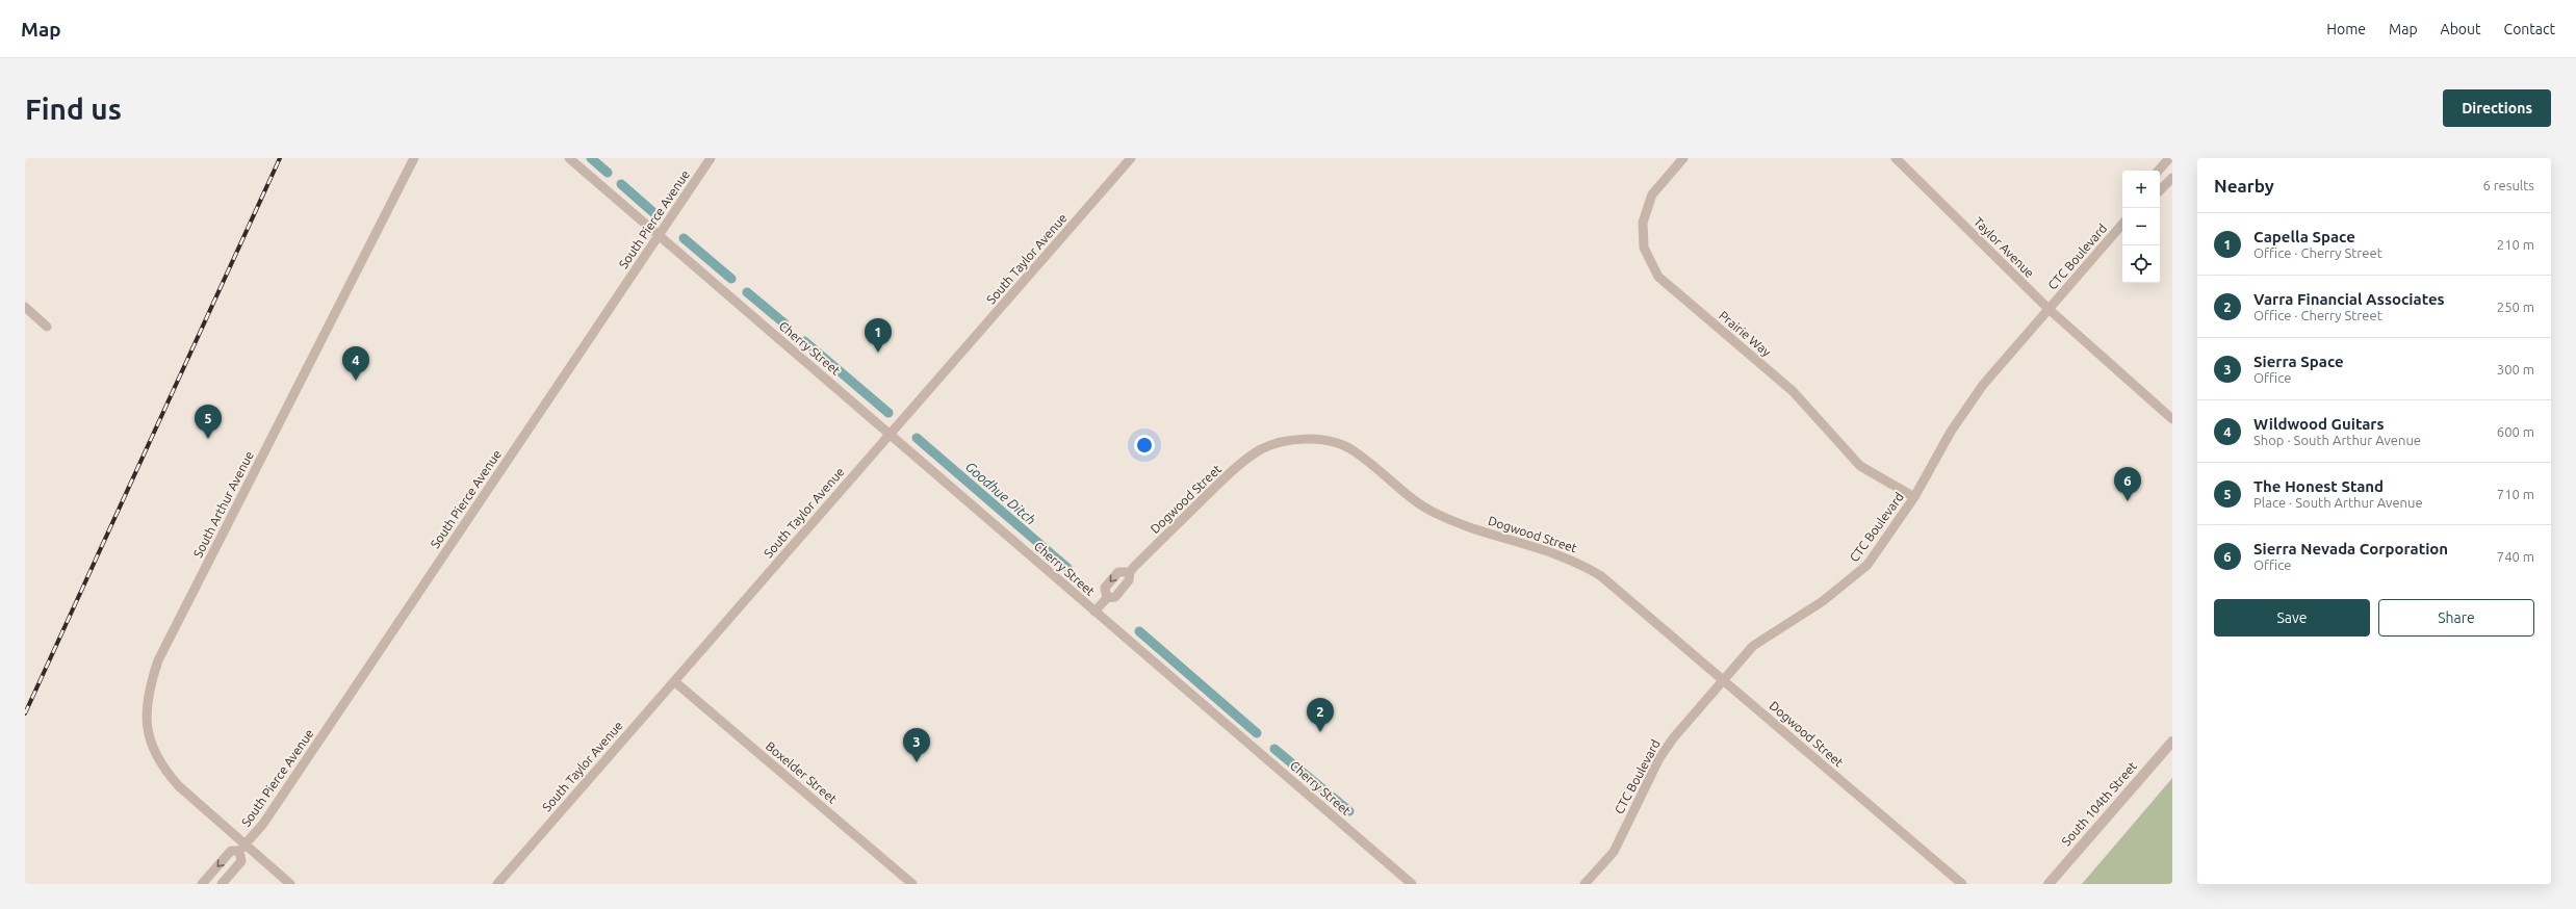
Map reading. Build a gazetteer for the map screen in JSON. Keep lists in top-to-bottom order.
{
  "streets": {
    "street": [
      "South Pierce Avenue",
      "Taylor Avenue",
      "CTC Boulevard",
      "South Taylor Avenue",
      "Prairie Way",
      "Cherry Street",
      "Dogwood Street",
      "South Arthur Avenue",
      "Boxelder Street",
      "South 104th Street"
    ]
  },
  "crossings": [
    ["South Pierce Avenue", "Cherry Street"],
    ["South Pierce Avenue", "South Arthur Avenue"],
    ["Taylor Avenue", "CTC Boulevard"],
    ["CTC Boulevard", "Prairie Way"],
    ["CTC Boulevard", "Dogwood Street"],
    ["South Taylor Avenue", "Cherry Street"],
    ["South Taylor Avenue", "Boxelder Street"],
    ["Cherry Street", "Dogwood Street"]
  ],
  "water": ["Goodhue Ditch"],
  "page": {
    "header": "Map",
    "nav": [
      "Home",
      "Map",
      "About",
      "Contact"
    ],
    "buttons": [
      "Directions",
      ["Save", "Share"]
    ],
    "title": "Find us",
    "heading": ["Nearby", "6 results"],
    "map_buttons": ["+", "−"],
    "list": [
      {
        "mark": "1",
        "name": "Capella Space",
        "note": "Office · Cherry Street",
        "value": "210 m"
      },
      {
        "mark": "2",
        "name": "Varra Financial Associates",
        "note": "Office · Cherry Street",
        "value": "250 m"
      },
      {
        "mark": "3",
        "name": "Sierra Space",
        "note": "Office",
        "value": "300 m"
      },
      {
        "mark": "4",
        "name": "Wildwood Guitars",
        "note": "Shop · South Arthur Avenue",
        "value": "600 m"
      },
      {
        "mark": "5",
        "name": "The Honest Stand",
        "note": "Place · South Arthur Avenue",
        "value": "710 m"
      },
      {
        "mark": "6",
        "name": "Sierra Nevada Corporation",
        "note": "Office",
        "value": "740 m"
      }
    ],
    "pins": [
      "1",
      "4",
      "5",
      "6",
      "2",
      "3"
    ]
  }
}
